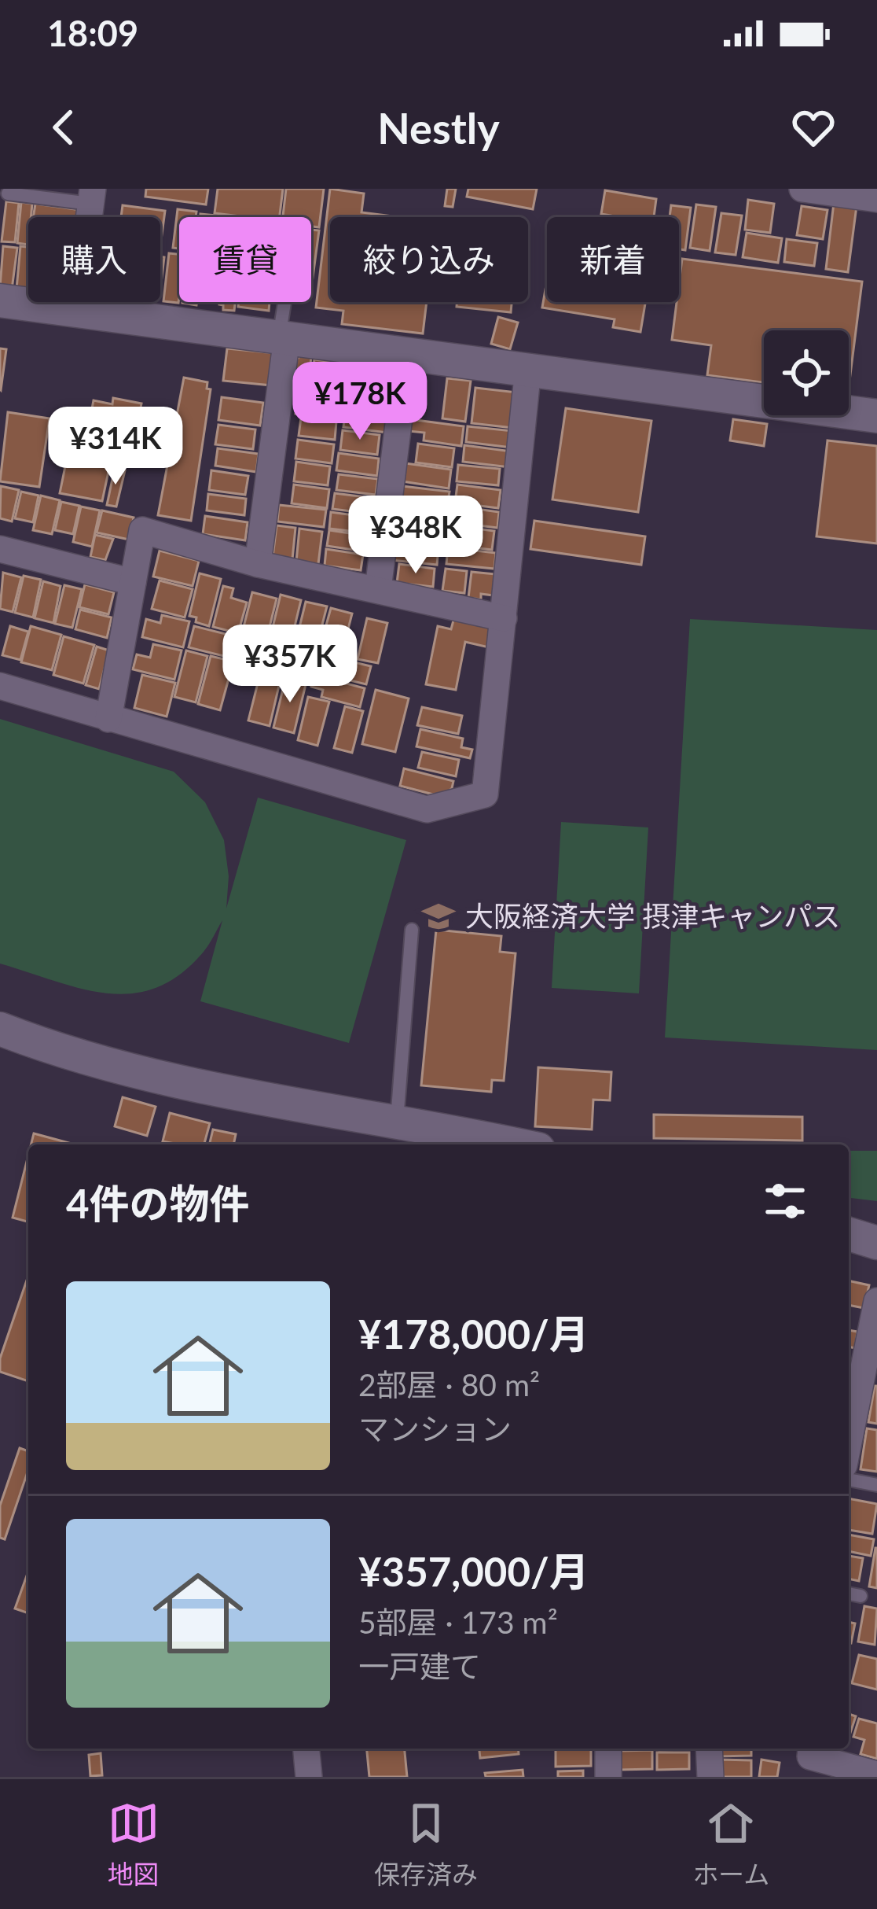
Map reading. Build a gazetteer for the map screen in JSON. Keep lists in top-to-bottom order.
{
  "places": {
    "school or university": ["大阪経済大学 摂津キャンパス"]
  },
  "page": {
    "status": "18:09",
    "header": "Nestly",
    "chip": [
      "購入",
      "賃貸",
      "絞り込み",
      "新着"
    ],
    "price": [
      "¥178K",
      "¥314K",
      "¥348K",
      "¥357K"
    ],
    "heading": "4件の物件",
    "list": [
      {
        "name": "¥178,000/月",
        "note": "2部屋 · 80 m² · マンション"
      },
      {
        "name": "¥357,000/月",
        "note": "5部屋 · 173 m² · 一戸建て"
      }
    ],
    "tabs": ["地図", "保存済み", "ホーム"]
  }
}
